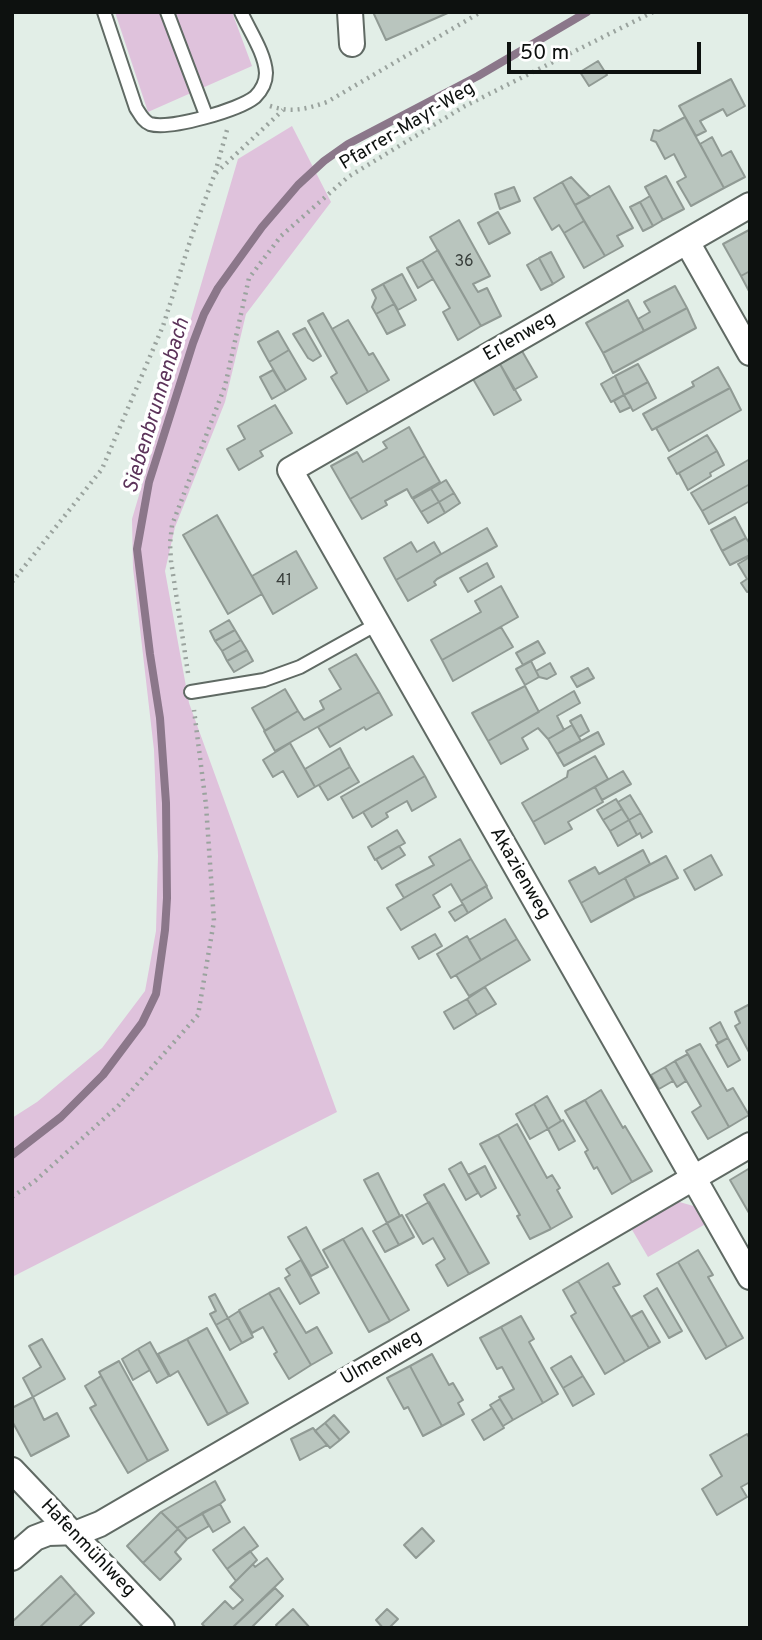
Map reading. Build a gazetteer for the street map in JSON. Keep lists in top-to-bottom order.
{
  "streets": {
    "street": [
      "Erlenweg",
      "Akazienweg",
      "Ulmenweg",
      "Hafenmühlweg"
    ],
    "path": ["Pfarrer-Mayr-Weg"]
  },
  "crossings": [
    ["Erlenweg", "Akazienweg"],
    ["Akazienweg", "Ulmenweg"],
    ["Ulmenweg", "Hafenmühlweg"]
  ],
  "water": ["Siebenbrunnenbach"],
  "house_numbers": ["36", "41"],
  "scale_bar": "50 m"
}
